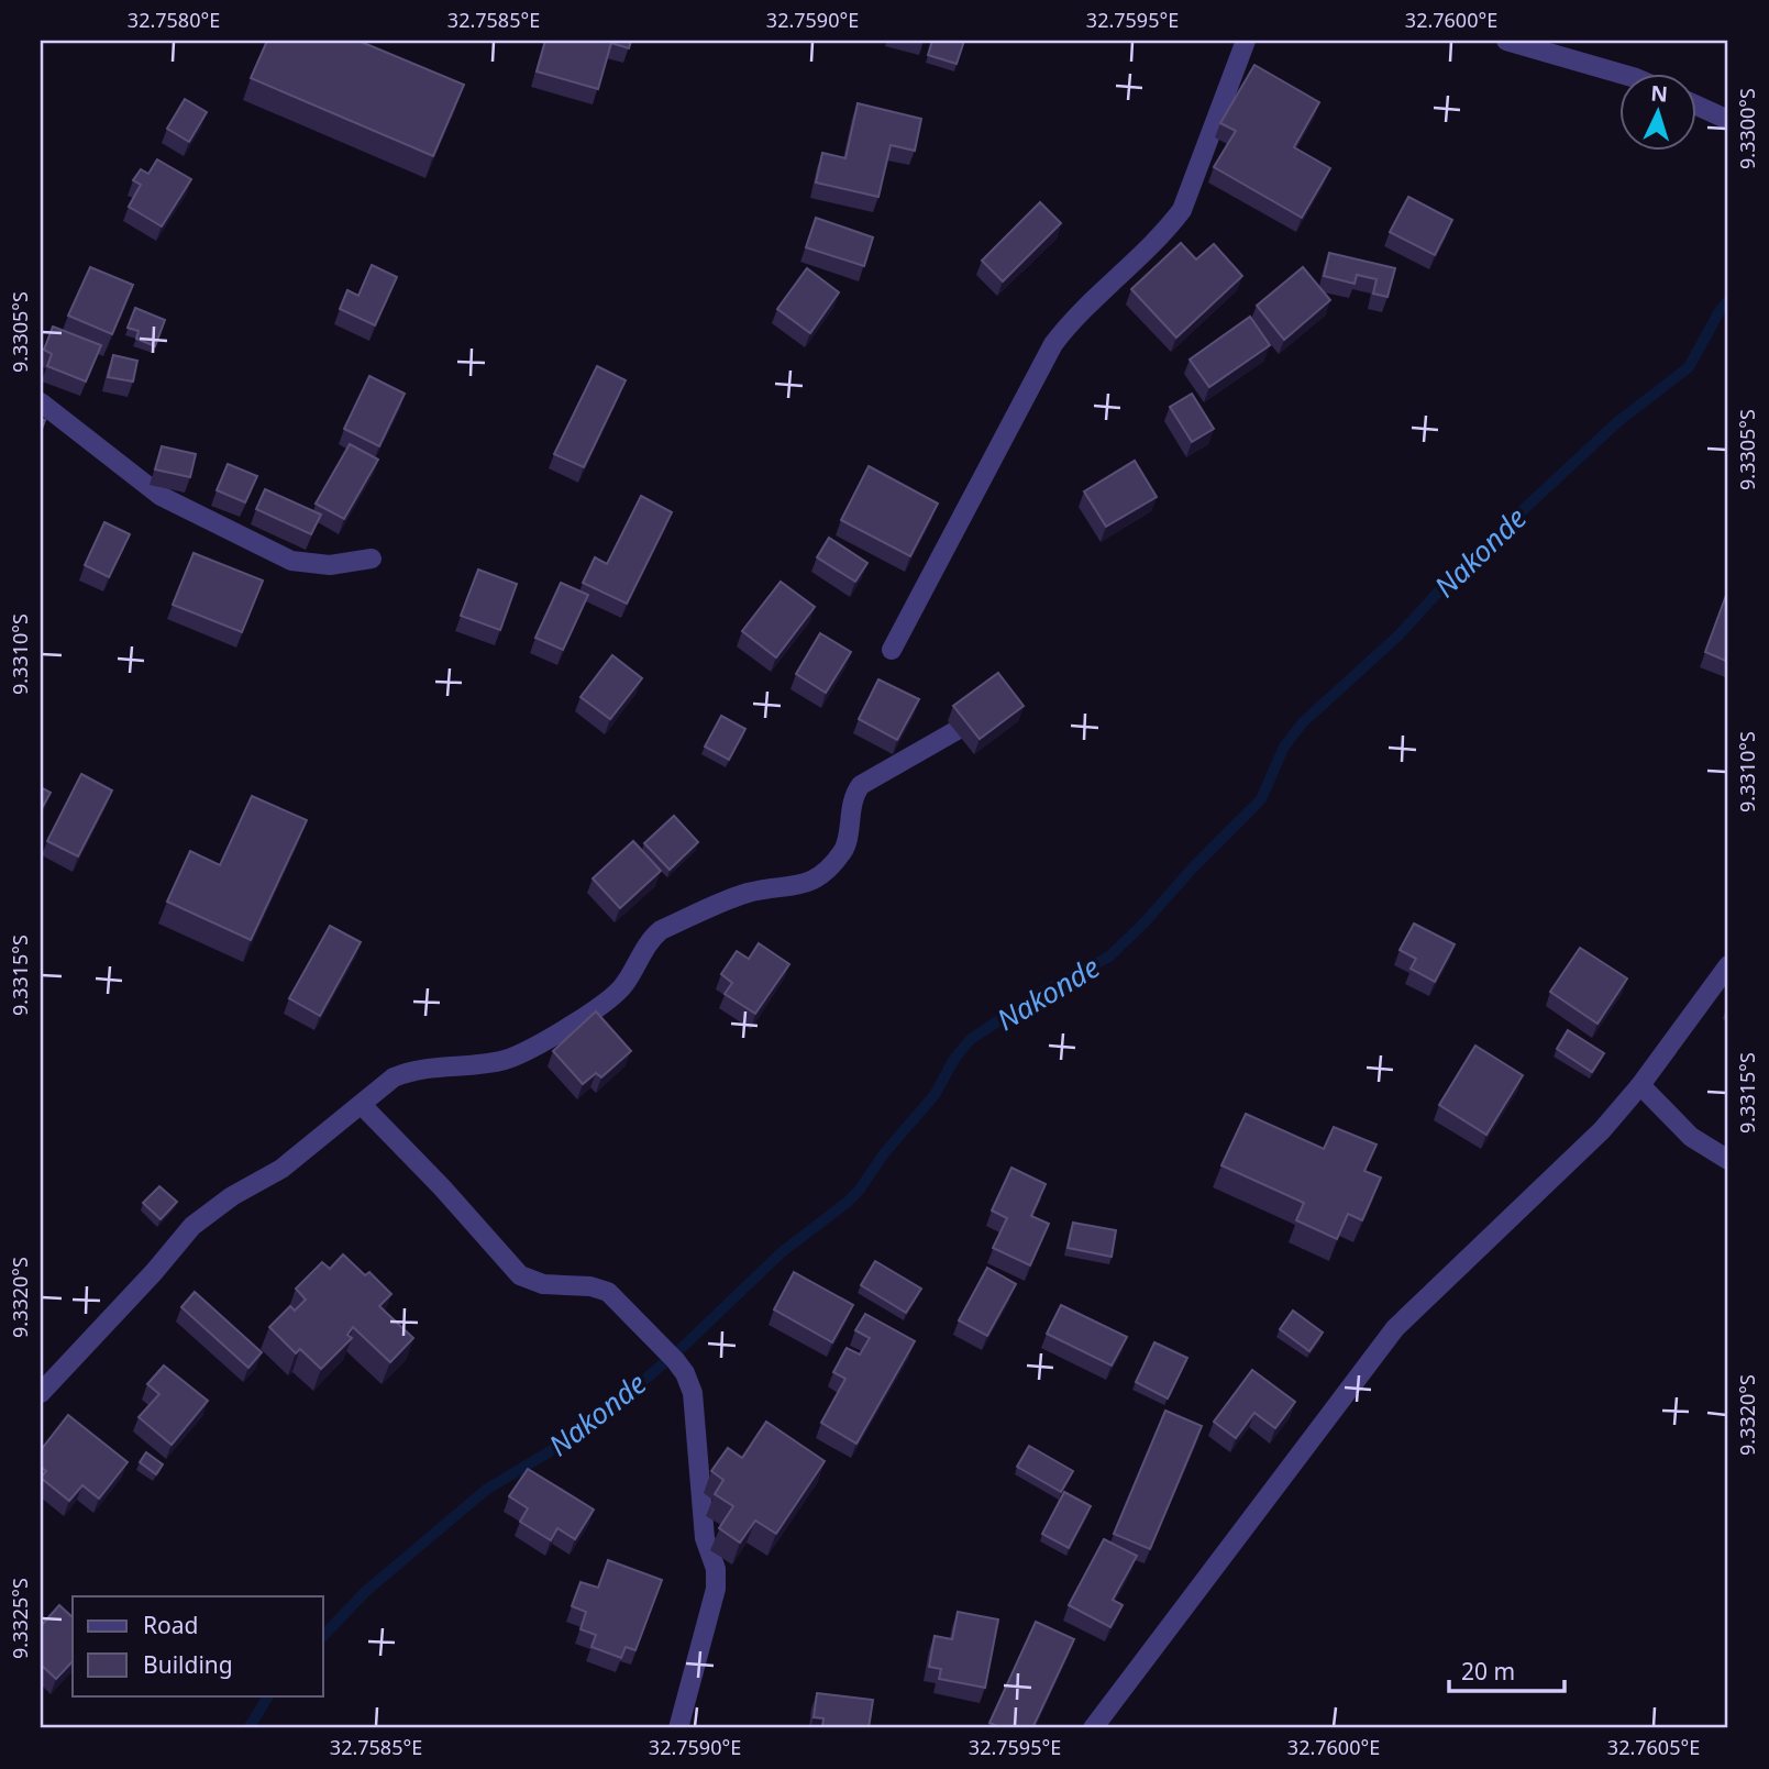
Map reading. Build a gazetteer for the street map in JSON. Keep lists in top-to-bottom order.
{
  "water": ["Nakonde"],
  "legend": ["Road", "Building"],
  "scale_bar": "20 m",
  "north": "top",
  "coordinates": [
    "32.7580°E",
    "32.7585°E",
    "32.7590°E",
    "32.7595°E",
    "32.7600°E",
    "9.3300°S",
    "9.3305°S",
    "9.3310°S",
    "9.3315°S",
    "9.3320°S",
    "9.3325°S",
    "32.7605°E"
  ]
}
